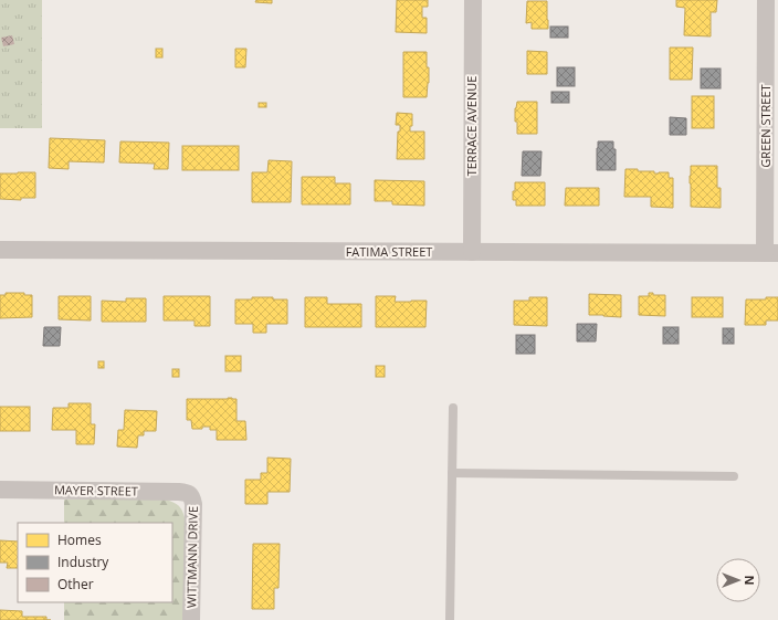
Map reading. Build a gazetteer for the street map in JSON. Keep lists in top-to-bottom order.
{
  "streets": {
    "street": [
      "TERRACE AVENUE",
      "GREEN STREET",
      "FATIMA STREET",
      "MAYER STREET",
      "WITTMANN DRIVE"
    ]
  },
  "crossings": [
    ["TERRACE AVENUE", "FATIMA STREET"],
    ["GREEN STREET", "FATIMA STREET"],
    ["MAYER STREET", "WITTMANN DRIVE"]
  ],
  "legend": ["Homes", "Industry", "Other"],
  "north": "right"
}
